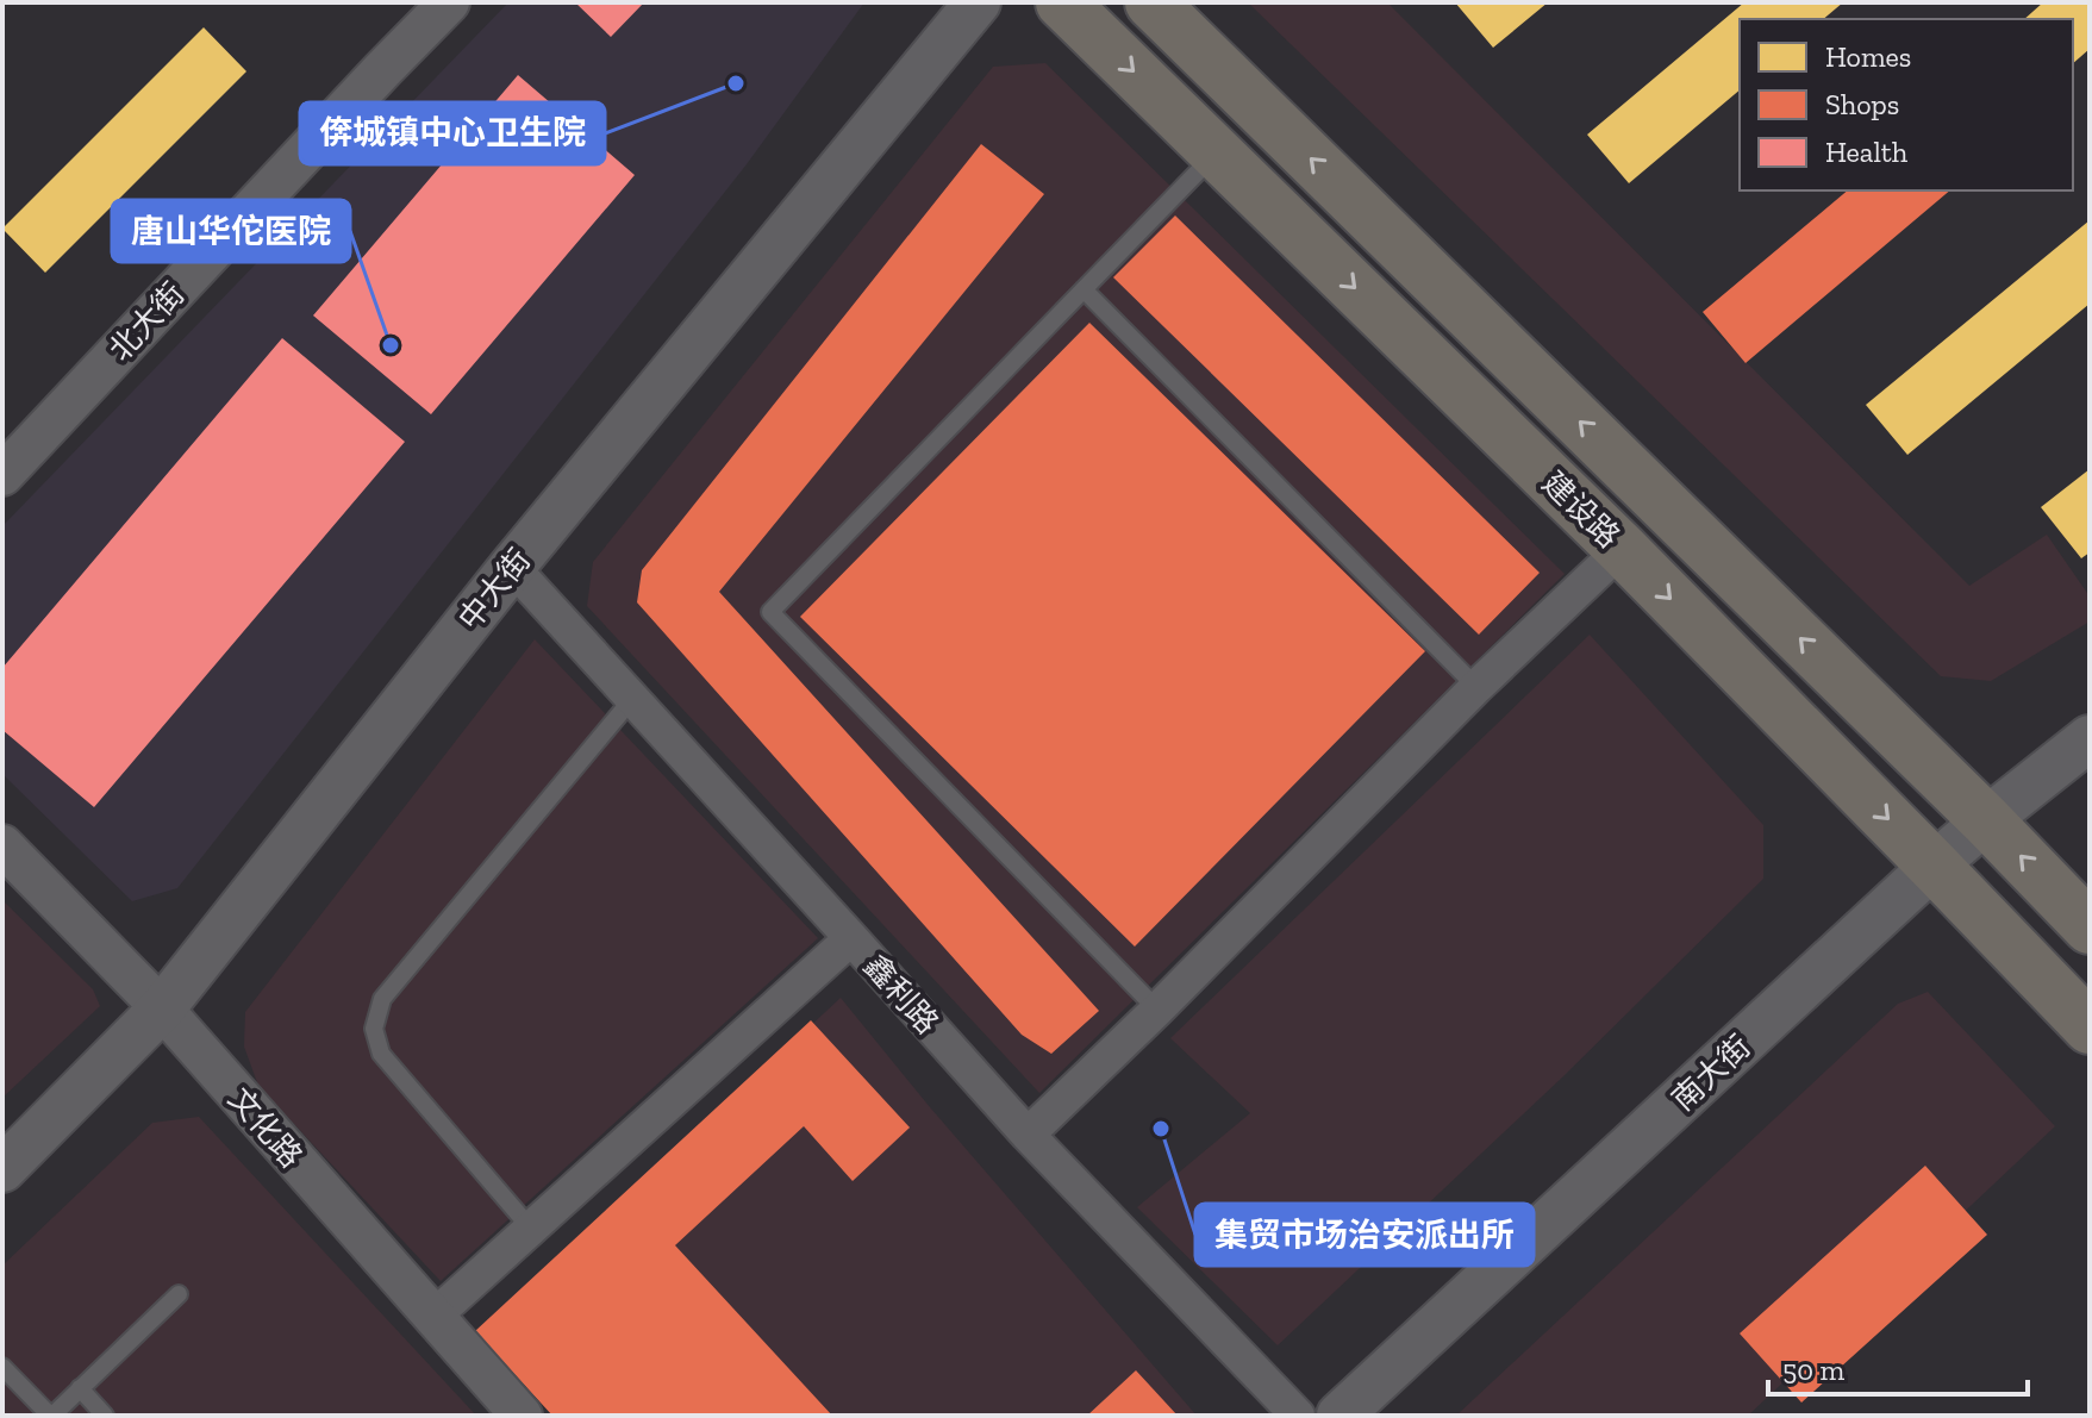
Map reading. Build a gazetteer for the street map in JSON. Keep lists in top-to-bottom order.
{
  "streets": {
    "main road": ["建设路", "中大街", "南大街"],
    "street": ["北大街", "鑫利路", "文化路"]
  },
  "crossings": [
    ["建设路", "南大街"],
    ["中大街", "鑫利路"],
    ["中大街", "文化路"]
  ],
  "places": ["倴城镇中心卫生院", "唐山华佗医院", "集贸市场治安派出所"],
  "legend": ["Homes", "Shops", "Health"],
  "scale_bar": "50 m"
}
